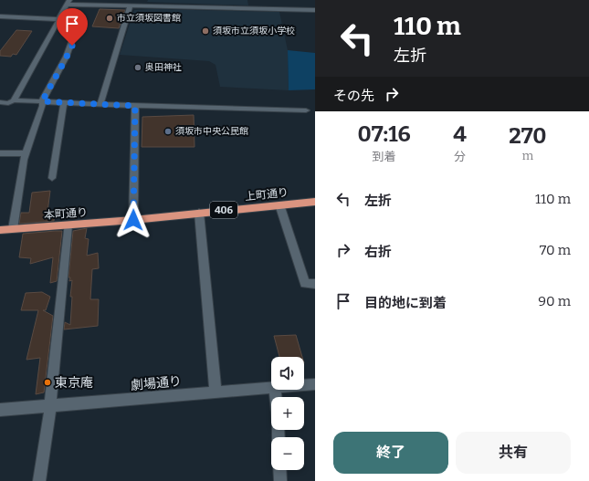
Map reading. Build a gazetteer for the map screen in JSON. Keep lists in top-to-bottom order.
{
  "streets": {
    "highway": ["上町通り", "406", "本町通り"],
    "street": ["劇場通り"]
  },
  "crossings": [
    ["上町通り", "本町通り"]
  ],
  "places": [
    "市立須坂図書館",
    "須坂市立須坂小学校",
    "奥田神社",
    "須坂市中央公民館",
    "東京庵"
  ],
  "page": {
    "turn": ["110 m", "左折"],
    "then": "その先",
    "eta": [
      "07:16",
      "到着",
      "4",
      "分",
      "270",
      "m"
    ],
    "list": [
      {
        "name": "左折",
        "value": "110 m"
      },
      {
        "name": "右折",
        "value": "70 m"
      },
      {
        "name": "目的地に到着",
        "value": "90 m"
      }
    ],
    "map_buttons": ["+", "−"],
    "buttons": ["終了", "共有"]
  }
}
